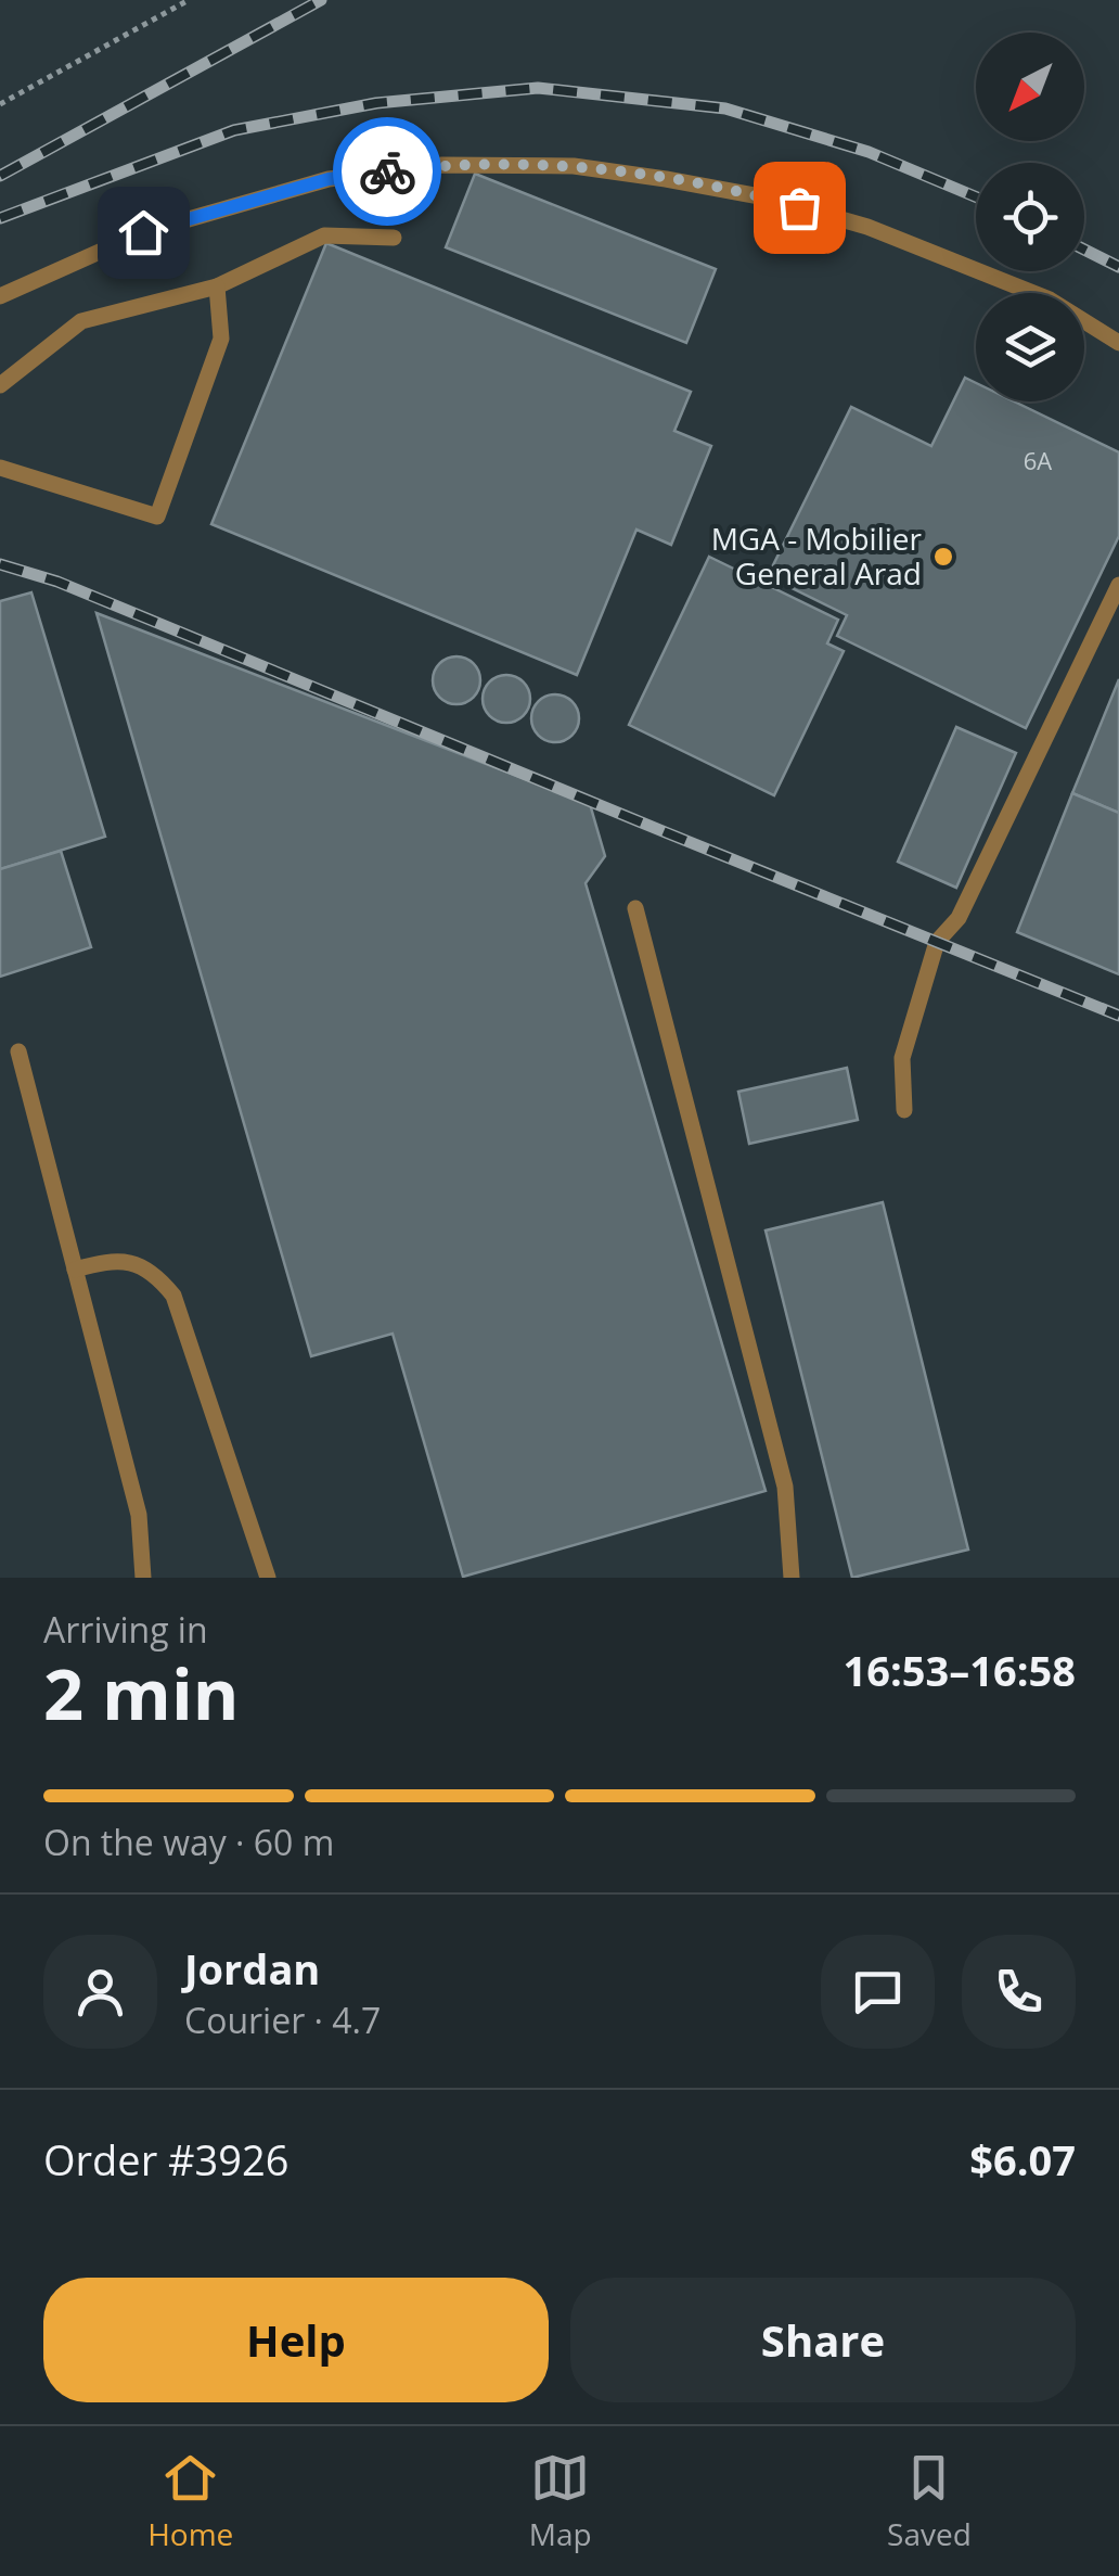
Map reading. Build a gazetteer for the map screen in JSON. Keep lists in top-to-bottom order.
{
  "places": ["MGA - Mobilier General Arad"],
  "house_numbers": ["6A"],
  "north": "bottom left",
  "page": {
    "heading": ["2 min", "Arriving in", "16:53–16:58"],
    "panel": [
      "Jordan",
      "Courier · 4.7",
      "Order #3926",
      "$6.07"
    ],
    "bar": "On the way · 60 m",
    "buttons": ["Help", "Share"],
    "tabs": ["Home", "Map", "Saved"]
  }
}
